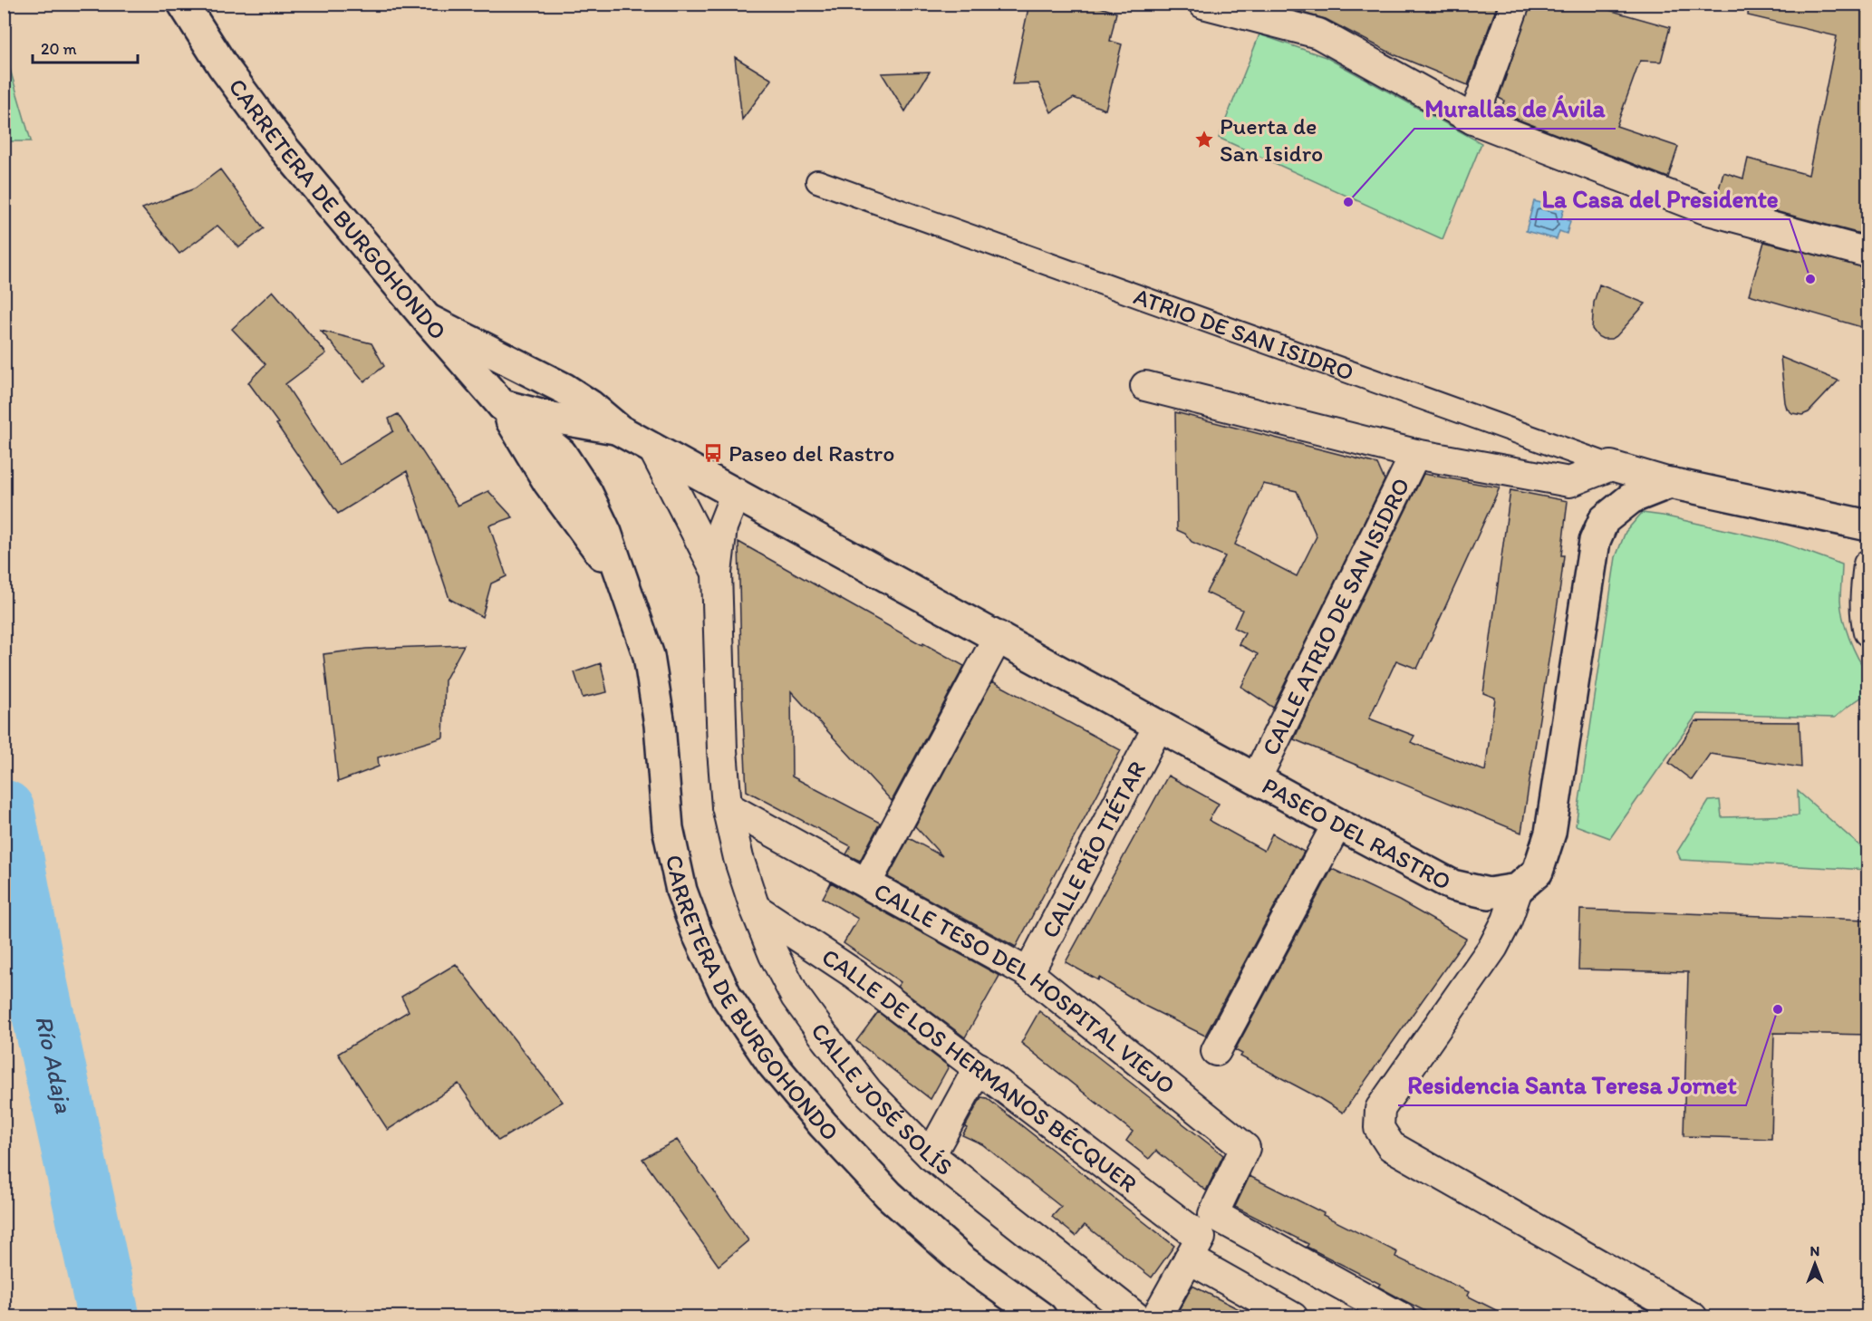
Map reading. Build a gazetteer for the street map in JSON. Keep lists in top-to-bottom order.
{
  "streets": {
    "street": [
      "CARRETERA DE BURGOHONDO",
      "ATRIO DE SAN ISIDRO",
      "CALLE ATRIO DE SAN ISIDRO",
      "PASEO DEL RASTRO",
      "CALLE RÍO TIÉTAR",
      "CALLE TESO DEL HOSPITAL VIEJO",
      "CALLE DE LOS HERMANOS BÉCQUER",
      "CALLE JOSÉ SOLÍS"
    ]
  },
  "crossings": [
    ["CARRETERA DE BURGOHONDO", "PASEO DEL RASTRO"],
    ["ATRIO DE SAN ISIDRO", "CALLE ATRIO DE SAN ISIDRO"],
    ["CALLE ATRIO DE SAN ISIDRO", "PASEO DEL RASTRO"],
    ["PASEO DEL RASTRO", "CALLE RÍO TIÉTAR"],
    ["PASEO DEL RASTRO", "CALLE JOSÉ SOLÍS"],
    ["CALLE RÍO TIÉTAR", "CALLE TESO DEL HOSPITAL VIEJO"],
    ["CALLE TESO DEL HOSPITAL VIEJO", "CALLE DE LOS HERMANOS BÉCQUER"],
    ["CALLE TESO DEL HOSPITAL VIEJO", "CALLE JOSÉ SOLÍS"],
    ["CALLE DE LOS HERMANOS BÉCQUER", "CALLE JOSÉ SOLÍS"]
  ],
  "water": ["Río Adaja"],
  "places": {
    "place": ["Puerta de San Isidro"],
    "other": ["Murallas de Ávila", "La Casa del Presidente", "Residencia Santa Teresa Jornet"],
    "bus stop": ["Paseo del Rastro"]
  },
  "scale_bar": "20 m",
  "north": "top"
}
